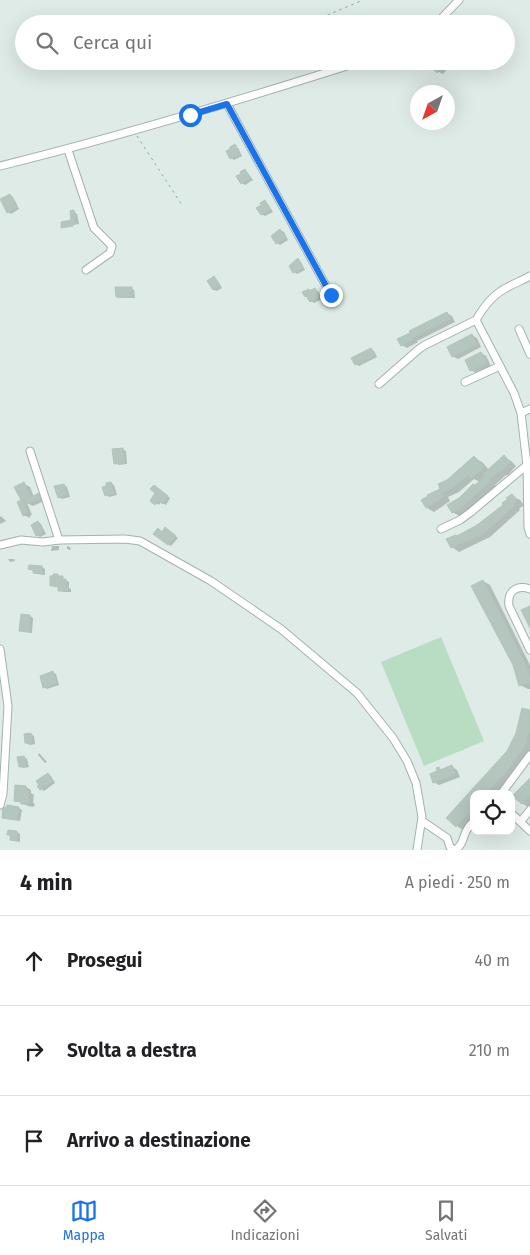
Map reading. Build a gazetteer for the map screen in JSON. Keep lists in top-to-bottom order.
{
  "north": "bottom left",
  "page": {
    "search": "Cerca qui",
    "heading": ["4 min", "A piedi · 250 m"],
    "list": [
      ["Prosegui", "40 m"],
      ["Svolta a destra", "210 m"],
      "Arrivo a destinazione"
    ],
    "nav": ["Mappa", "Indicazioni", "Salvati"]
  }
}
